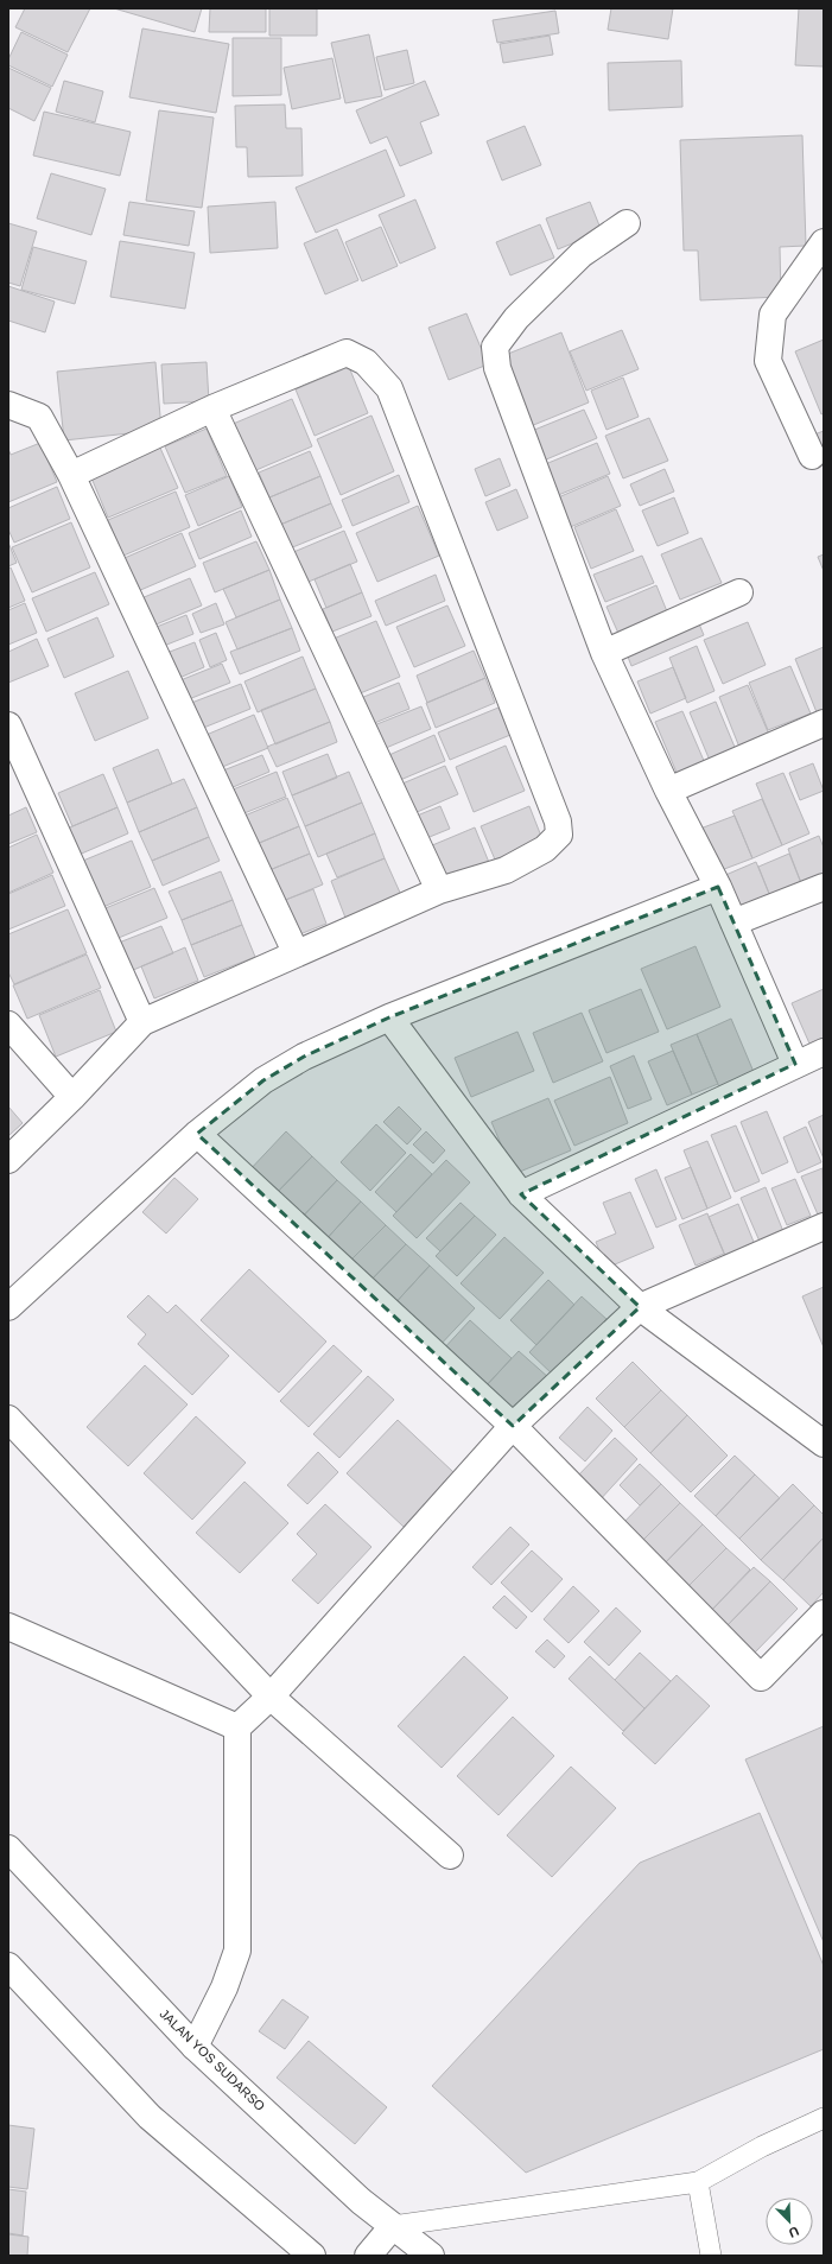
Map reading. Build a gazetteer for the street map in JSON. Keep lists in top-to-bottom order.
{
  "streets": {
    "street": ["JALAN YOS SUDARSO"]
  },
  "north": "bottom right"
}
